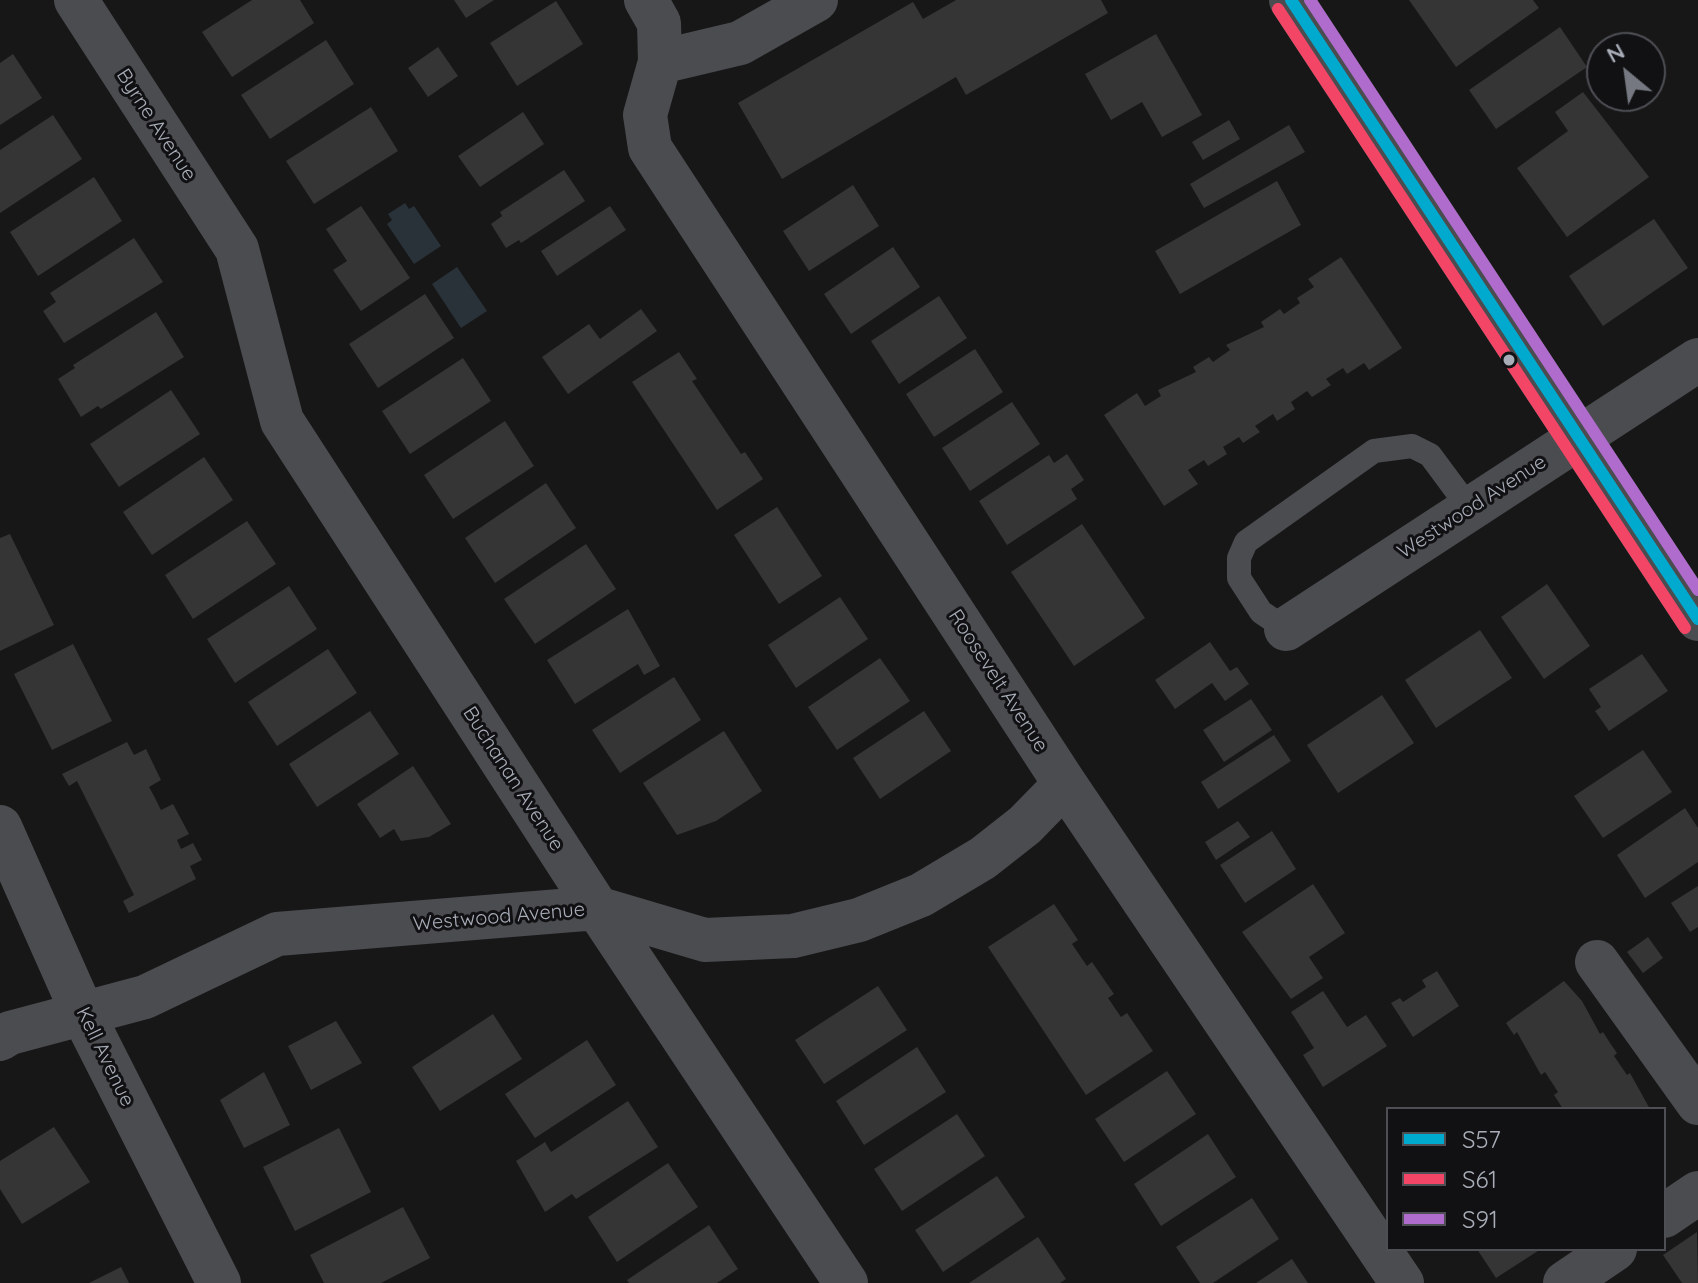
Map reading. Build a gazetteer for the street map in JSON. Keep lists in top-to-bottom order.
{
  "streets": {
    "street": [
      "Byrne Avenue",
      "Westwood Avenue",
      "Roosevelt Avenue",
      "Buchanan Avenue",
      "Kell Avenue"
    ]
  },
  "crossings": [
    ["Byrne Avenue", "Buchanan Avenue"],
    ["Westwood Avenue", "Roosevelt Avenue"],
    ["Westwood Avenue", "Buchanan Avenue"],
    ["Westwood Avenue", "Kell Avenue"]
  ],
  "lines": ["transit line S57", "transit line S91", "transit line S61"],
  "legend": ["S57", "S61", "S91"],
  "north": "top left"
}
